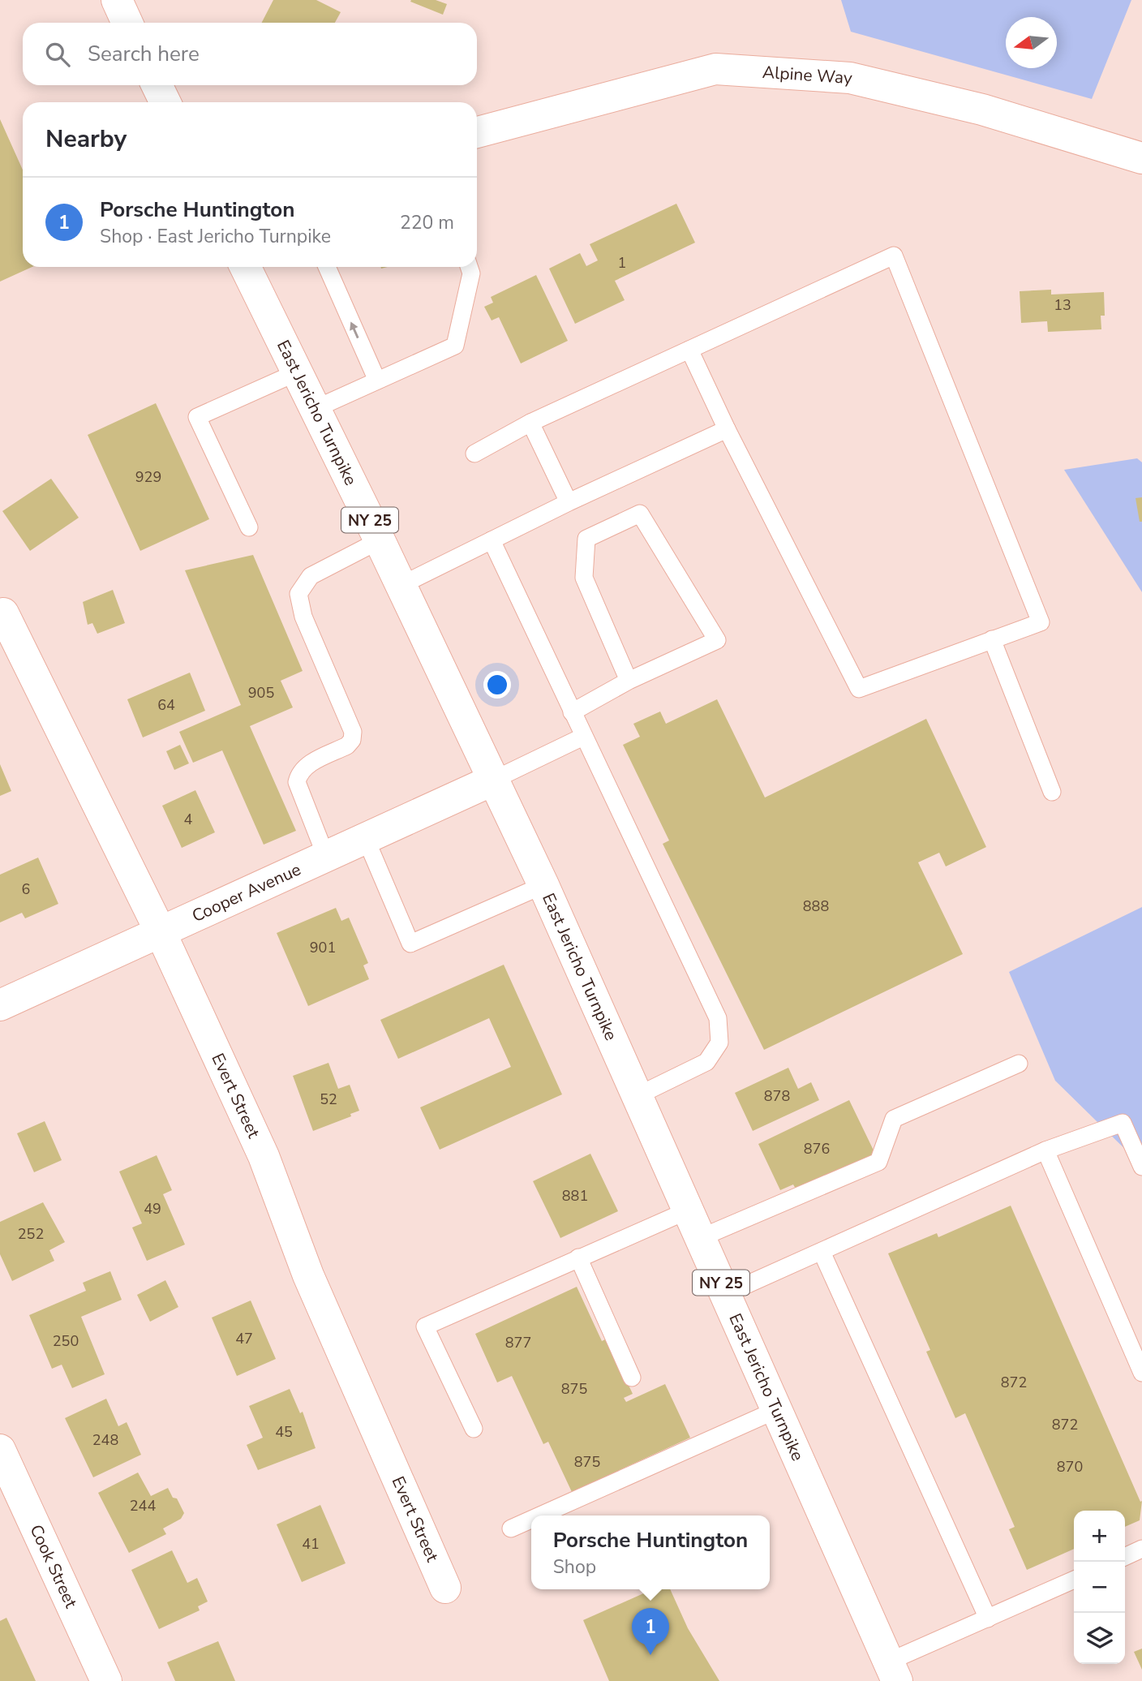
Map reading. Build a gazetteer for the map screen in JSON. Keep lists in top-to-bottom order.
{
  "streets": {
    "street": [
      "Alpine Way",
      "East Jericho Turnpike",
      "NY 25",
      "Cooper Avenue",
      "Evert Street",
      "Cook Street"
    ]
  },
  "crossings": [
    ["East Jericho Turnpike", "Cooper Avenue"],
    ["Cooper Avenue", "Evert Street"]
  ],
  "house_numbers": [
    "1",
    "13",
    "929",
    "905",
    "64",
    "4",
    "6",
    "888",
    "901",
    "878",
    "52",
    "876",
    "881",
    "49",
    "252",
    "47",
    "250",
    "877",
    "872",
    "875",
    "872",
    "45",
    "248",
    "875",
    "870",
    "244",
    "41"
  ],
  "north": "left",
  "page": {
    "search": "Search here",
    "heading": "Nearby",
    "list": [
      {
        "mark": "1",
        "name": "Porsche Huntington",
        "note": "Shop · East Jericho Turnpike",
        "value": "220 m"
      }
    ],
    "map_buttons": ["+", "−"],
    "popup": ["Porsche Huntington", "Shop"],
    "pins": "1"
  }
}
